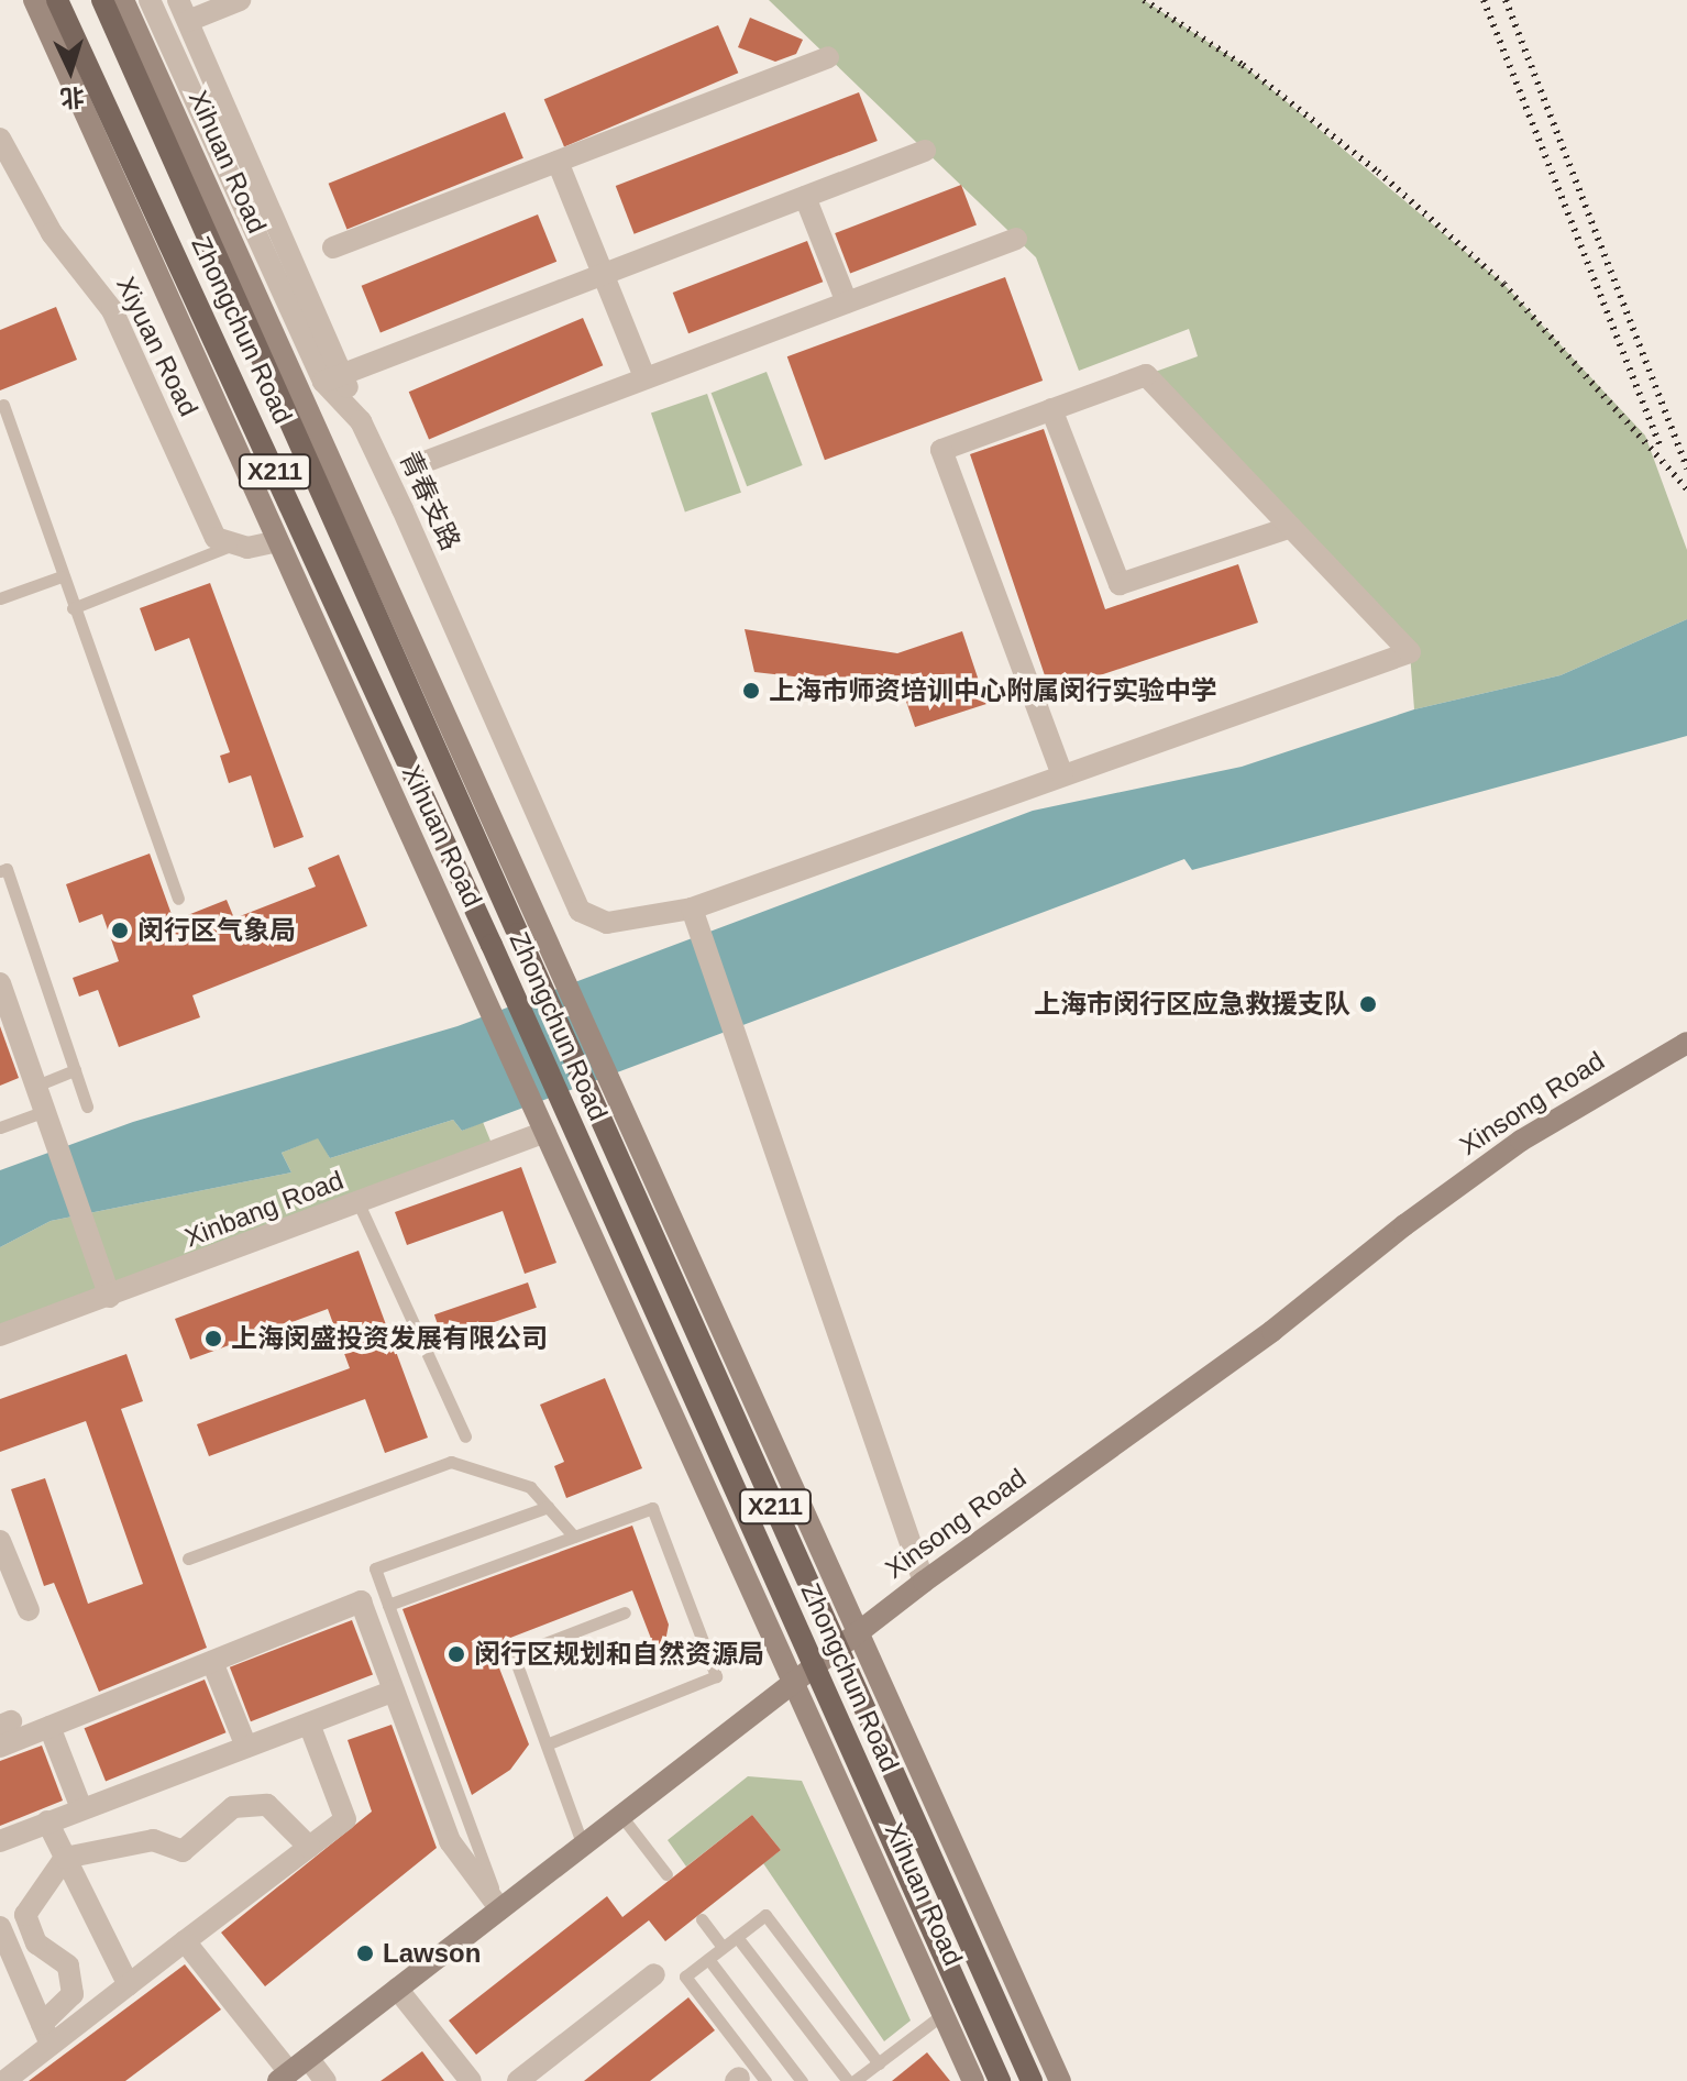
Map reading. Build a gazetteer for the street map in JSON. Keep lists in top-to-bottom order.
{
  "streets": {
    "main road": [
      "Xihuan Road",
      "Zhongchun Road",
      "X211",
      "Xinsong Road"
    ],
    "street": ["Xiyuan Road", "青春支路", "Xinbang Road"]
  },
  "crossings": [
    ["Xihuan Road", "Xinsong Road"],
    ["Xihuan Road", "Xinbang Road"]
  ],
  "places": [
    "上海市师资培训中心附属闵行实验中学",
    "闵行区气象局",
    "上海市闵行区应急救援支队",
    "上海闵盛投资发展有限公司",
    "闵行区规划和自然资源局",
    "Lawson"
  ],
  "north": "bottom"
}
